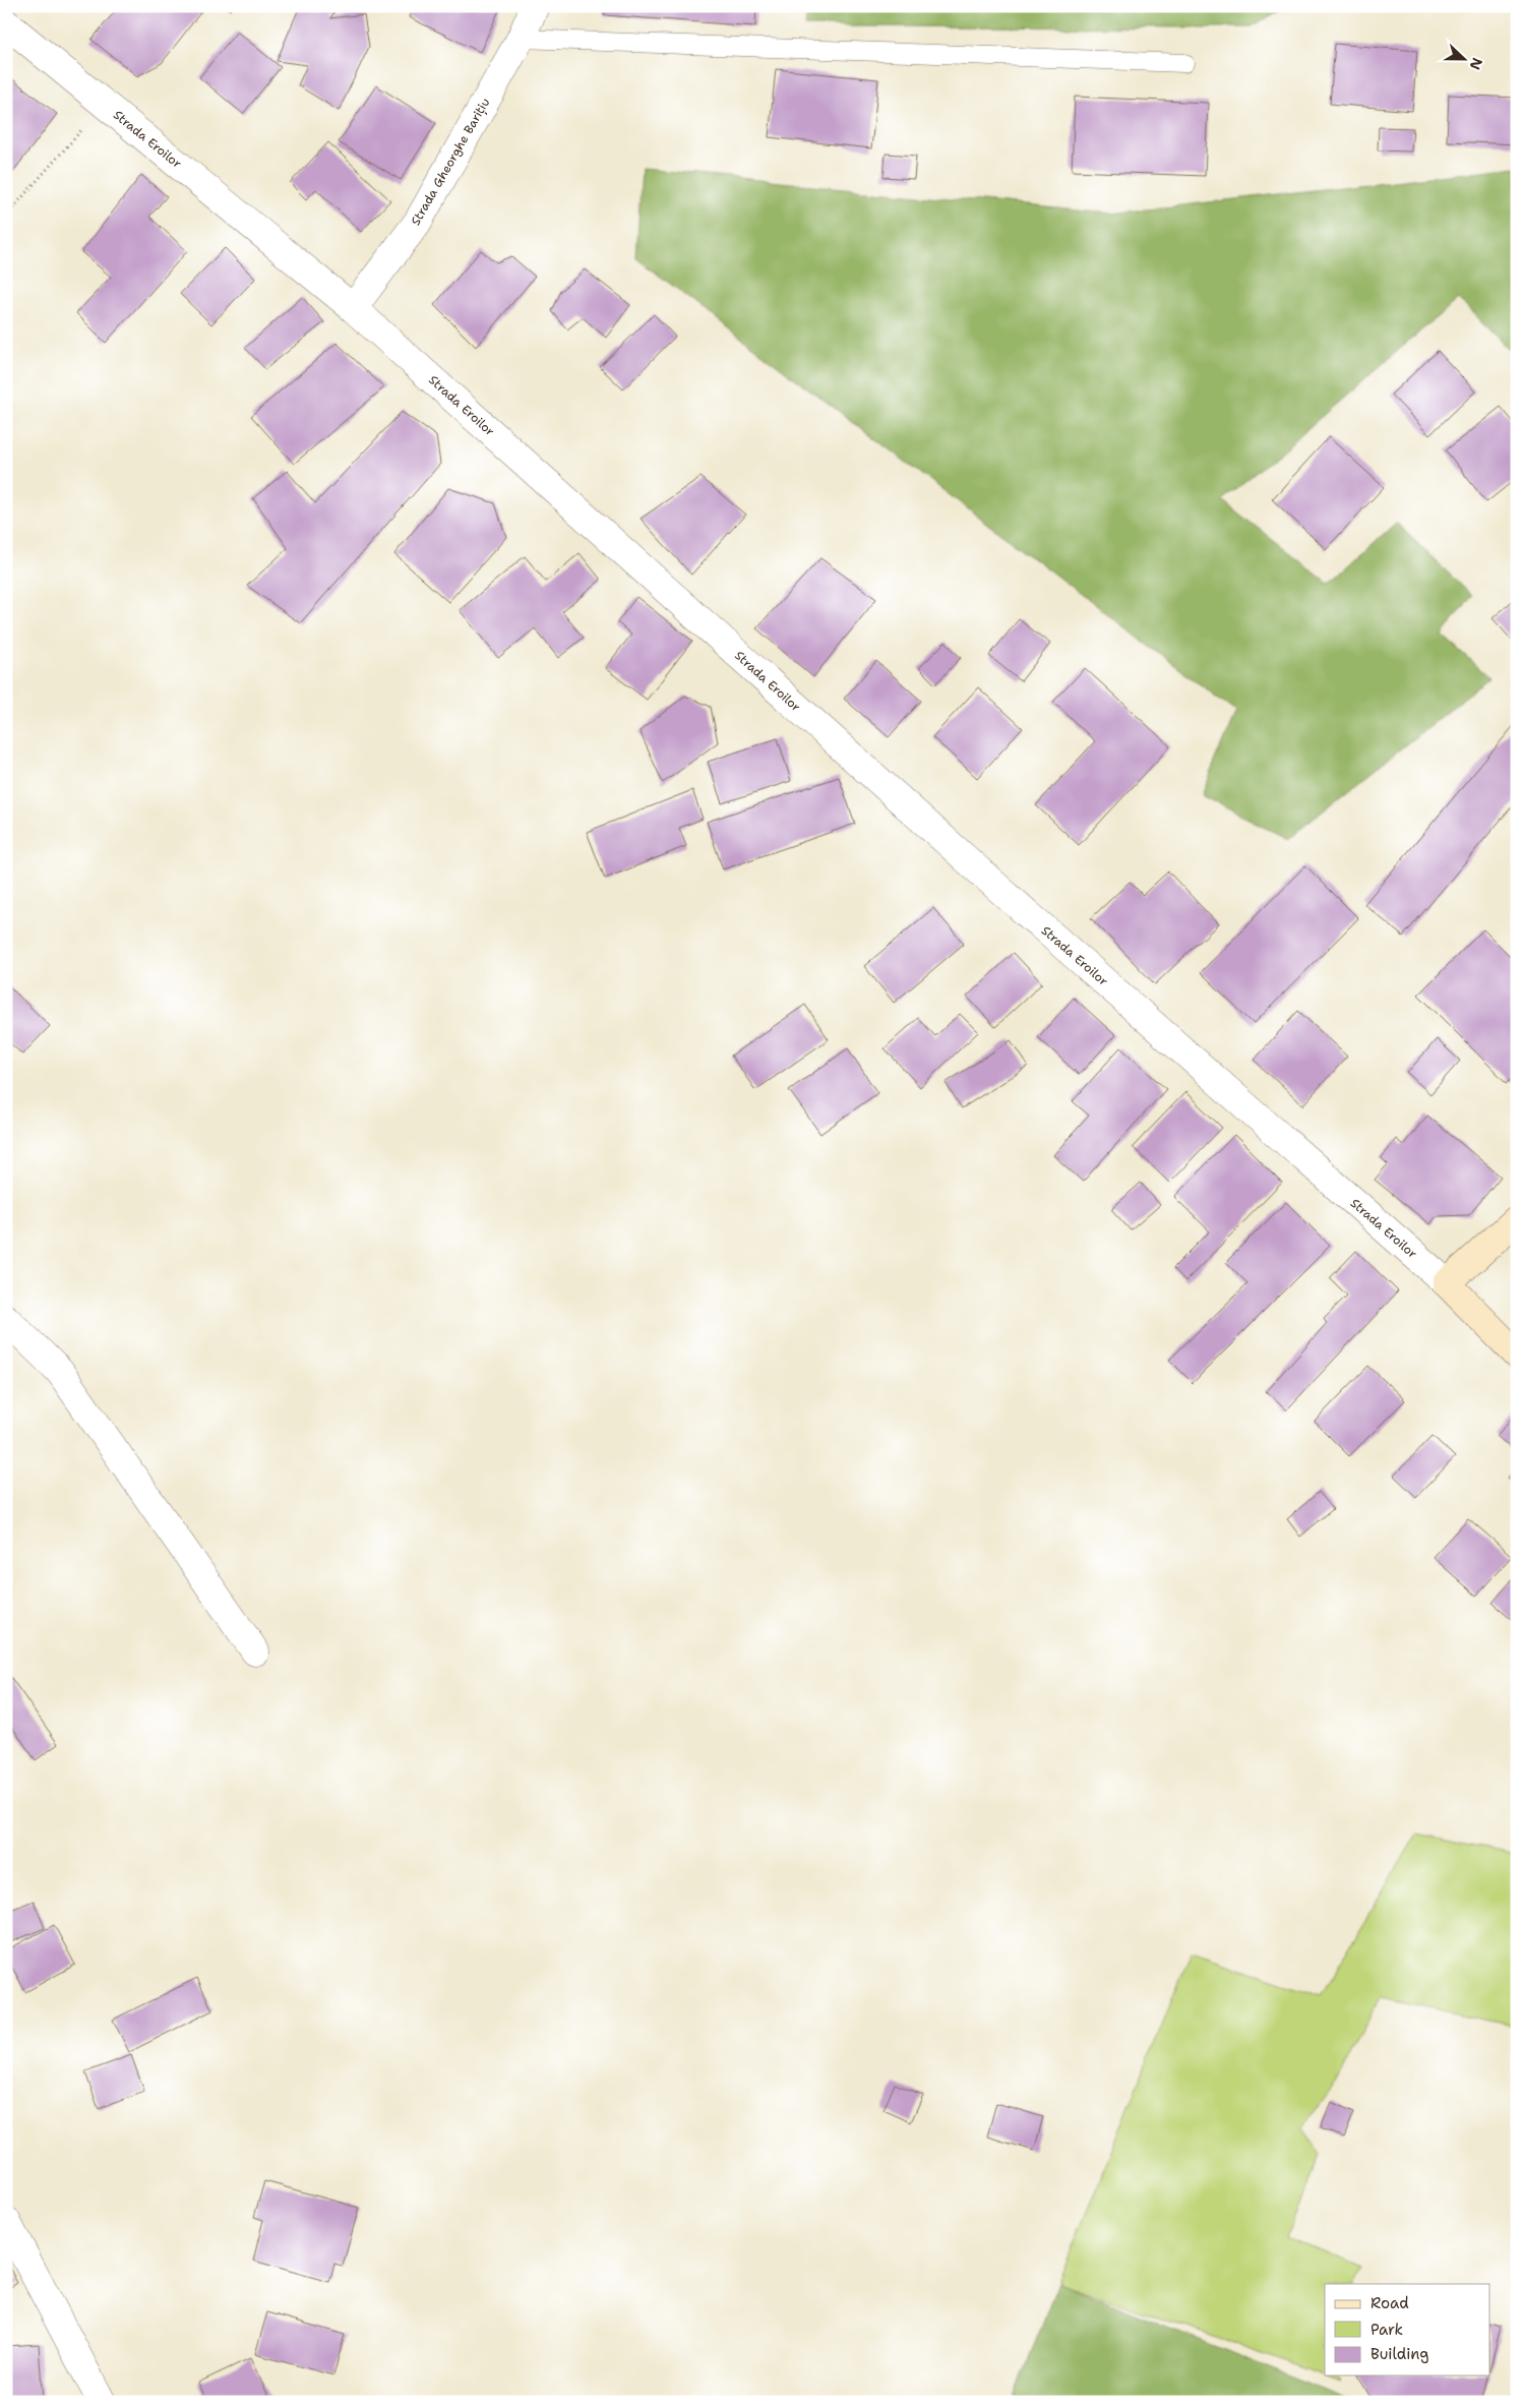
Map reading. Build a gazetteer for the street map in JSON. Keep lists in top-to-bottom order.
{
  "streets": {
    "street": ["Strada Eroilor", "Strada Gheorghe Barițiu"]
  },
  "crossings": [
    ["Strada Eroilor", "Strada Gheorghe Barițiu"]
  ],
  "legend": ["Road", "Park", "Building"],
  "north": "right"
}
